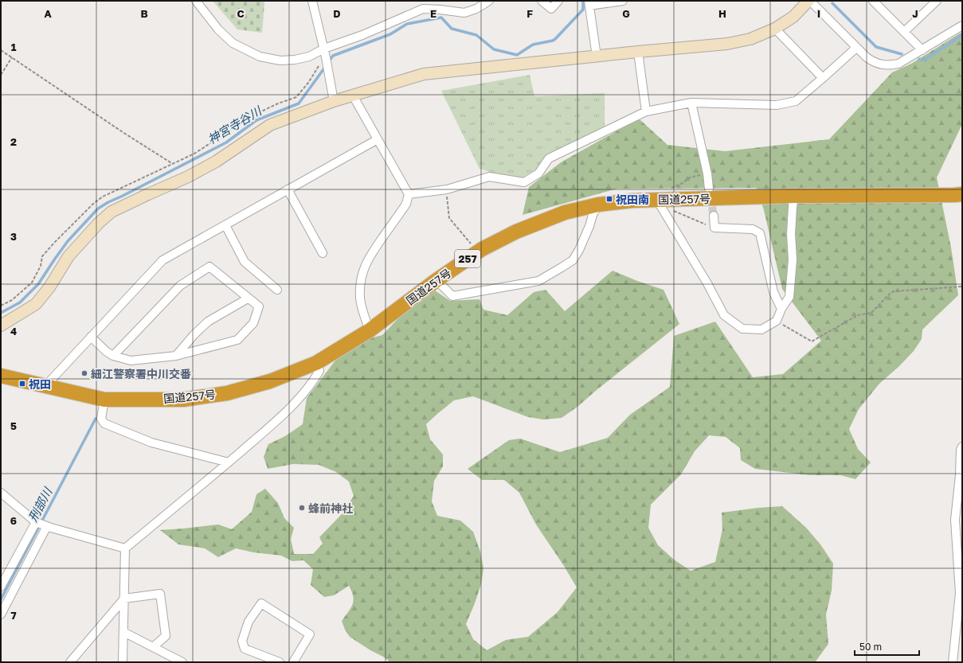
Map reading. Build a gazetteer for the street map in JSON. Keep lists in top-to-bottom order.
{
  "streets": {
    "highway": ["国道257号", "257"]
  },
  "water": ["神宮寺谷川", "刑部川"],
  "places": {
    "transit": ["祝田南", "祝田"],
    "other": ["細江警察署中川交番", "蜂前神社"]
  },
  "scale_bar": "50 m",
  "grid": {
    "columns": [
      "A",
      "B",
      "C",
      "D",
      "E",
      "F",
      "G",
      "H",
      "I",
      "J"
    ],
    "rows": [
      "1",
      "2",
      "3",
      "4",
      "5",
      "6",
      "7"
    ]
  }
}
